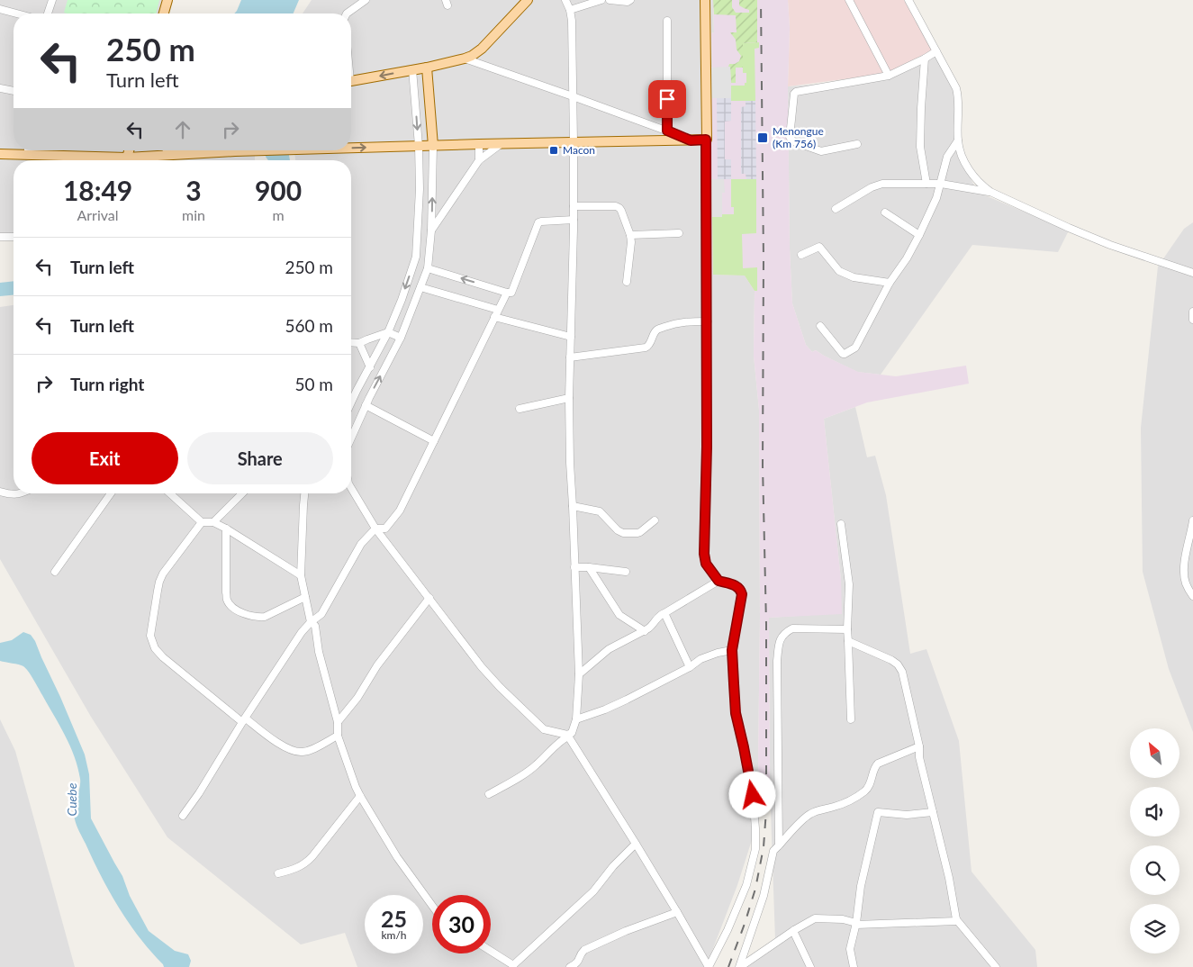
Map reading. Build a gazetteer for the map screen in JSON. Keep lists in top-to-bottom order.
{
  "water": ["Cuebe"],
  "places": {
    "transit": ["Menongue (Km 756)", "Macon"]
  },
  "north": "top left",
  "page": {
    "turn": ["250 m", "Turn left"],
    "eta": [
      "18:49",
      "Arrival",
      "3",
      "min",
      "900",
      "m"
    ],
    "list": [
      {
        "name": "Turn left",
        "value": "250 m"
      },
      {
        "name": "Turn left",
        "value": "560 m"
      },
      {
        "name": "Turn right",
        "value": "50 m"
      }
    ],
    "buttons": ["Exit", "Share"],
    "speed": "25 km/h",
    "limit": "30"
  }
}
